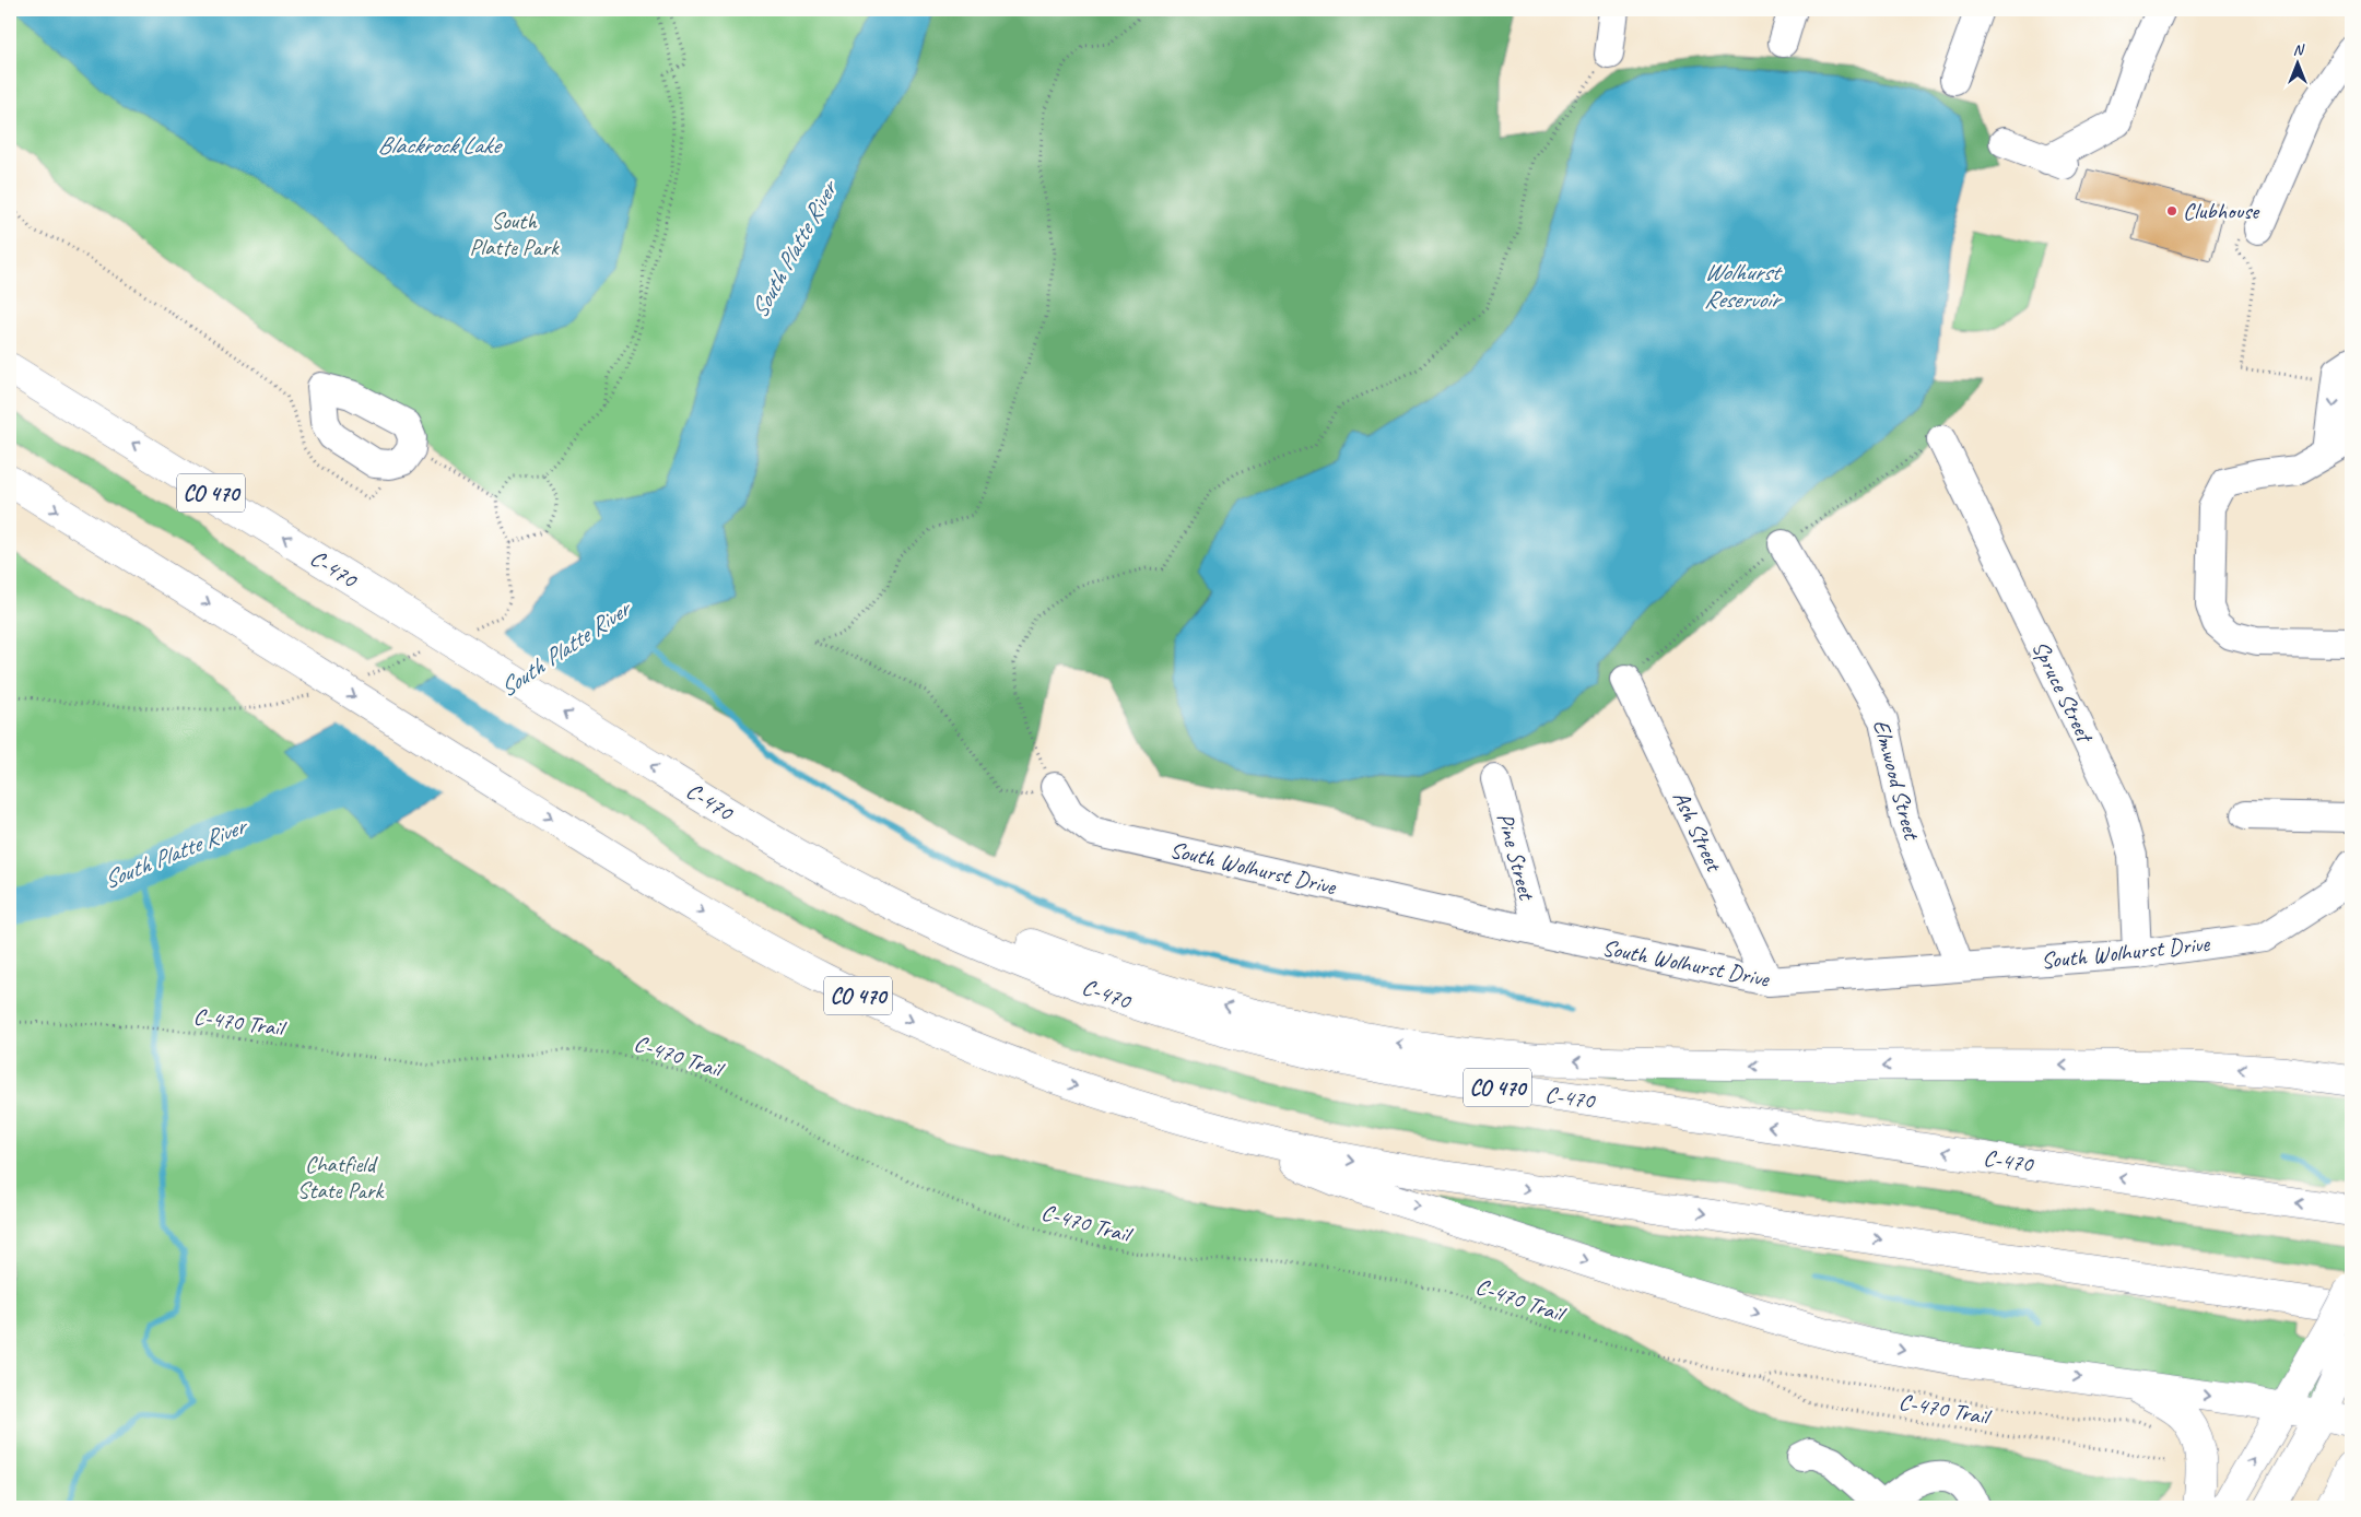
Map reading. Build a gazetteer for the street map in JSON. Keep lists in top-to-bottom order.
{
  "streets": {
    "highway": ["CO 470", "C-470"],
    "street": [
      "Spruce Street",
      "Elmwood Street",
      "Ash Street",
      "Pine Street",
      "South Wolhurst Drive"
    ],
    "path": ["C-470 Trail"]
  },
  "crossings": [
    ["Spruce Street", "South Wolhurst Drive"],
    ["Elmwood Street", "South Wolhurst Drive"],
    ["Ash Street", "South Wolhurst Drive"],
    ["Pine Street", "South Wolhurst Drive"]
  ],
  "water": ["Blackrock Lake", "South Platte River", "Wolhurst Reservoir"],
  "parks": ["South Platte Park", "Chatfield State Park"],
  "places": ["Clubhouse"],
  "north": "top"
}
